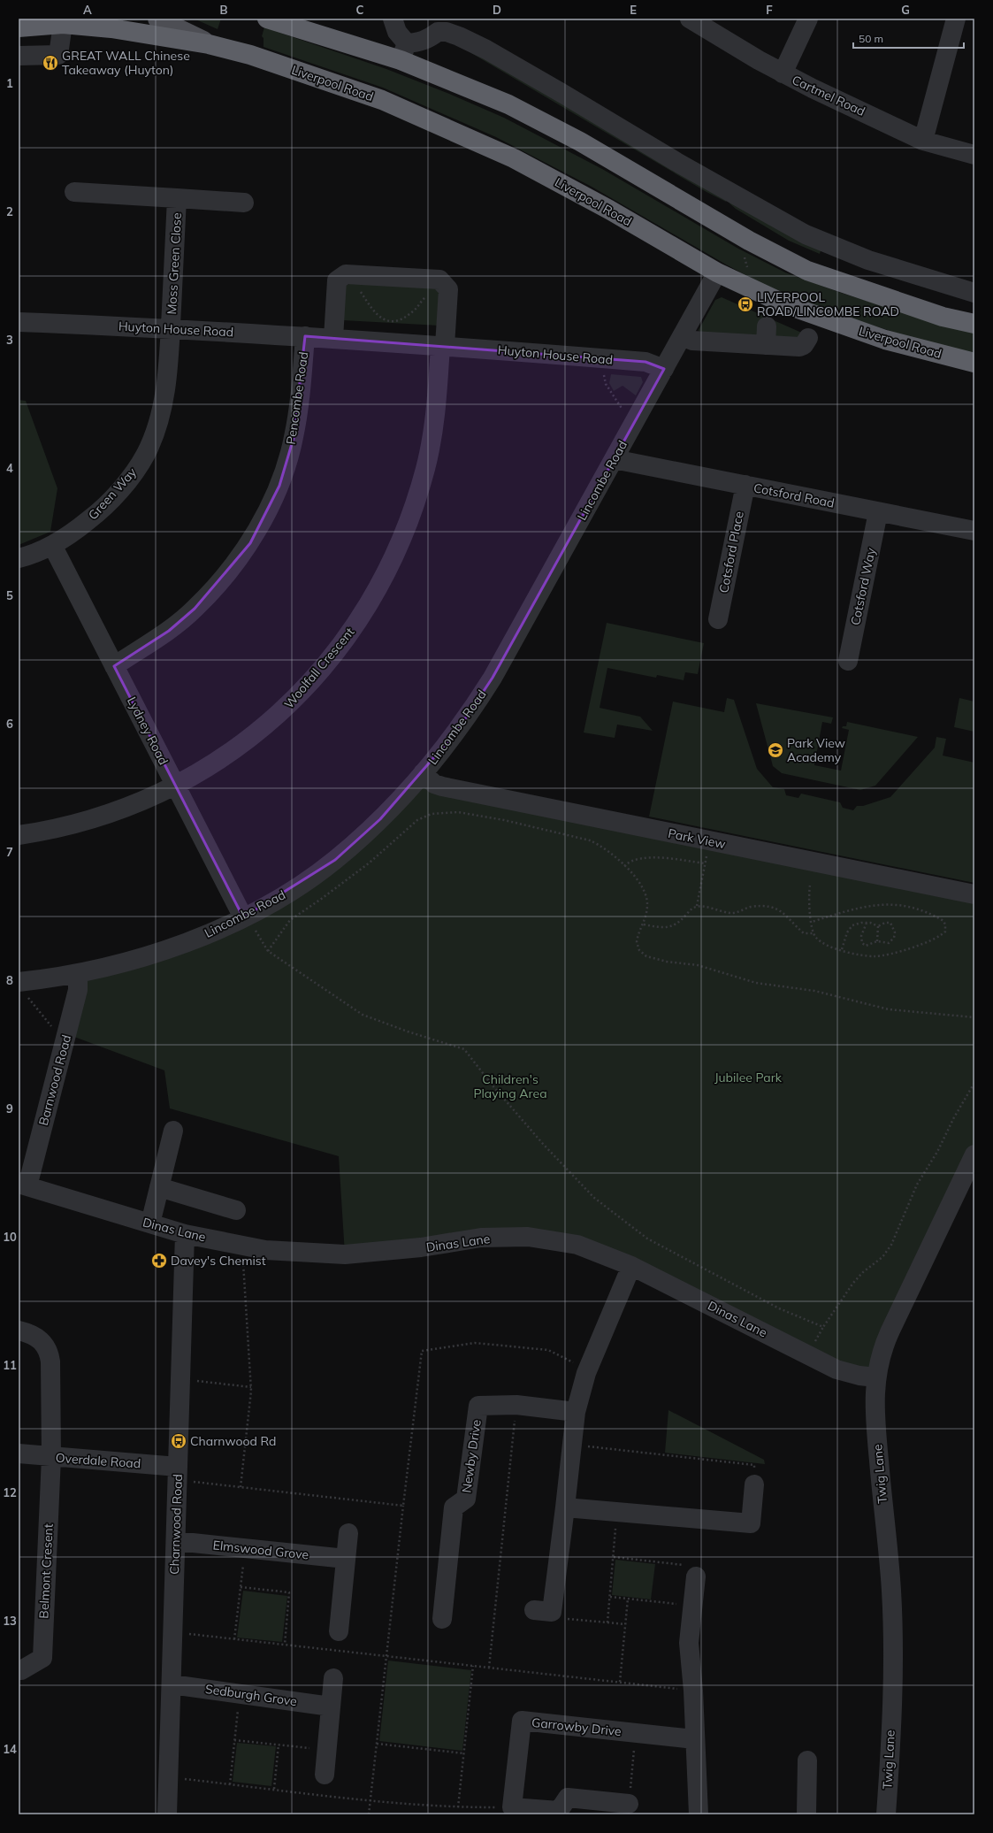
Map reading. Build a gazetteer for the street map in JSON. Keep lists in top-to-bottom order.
{
  "streets": {
    "highway": ["Liverpool Road"],
    "street": [
      "Cartmel Road",
      "Moss Green Close",
      "Huyton House Road",
      "Pencombe Road",
      "Lincombe Road",
      "Green Way",
      "Cotsford Road",
      "Cotsford Place",
      "Cotsford Way",
      "Woolfall Crescent",
      "Lydney Road",
      "Park View",
      "Barnwood Road",
      "Dinas Lane",
      "Newby Drive",
      "Overdale Road",
      "Twig Lane",
      "Charnwood Road",
      "Elmswood Grove",
      "Belmont Cresent",
      "Sedburgh Grove",
      "Garrowby Drive"
    ]
  },
  "crossings": [
    ["Liverpool Road", "Lincombe Road"],
    ["Moss Green Close", "Huyton House Road"],
    ["Moss Green Close", "Green Way"],
    ["Huyton House Road", "Pencombe Road"],
    ["Huyton House Road", "Lincombe Road"],
    ["Huyton House Road", "Green Way"],
    ["Huyton House Road", "Woolfall Crescent"],
    ["Pencombe Road", "Lydney Road"],
    ["Lincombe Road", "Cotsford Road"],
    ["Lincombe Road", "Lydney Road"],
    ["Lincombe Road", "Park View"],
    ["Lincombe Road", "Barnwood Road"],
    ["Green Way", "Lydney Road"],
    ["Cotsford Road", "Cotsford Place"],
    ["Cotsford Road", "Cotsford Way"],
    ["Woolfall Crescent", "Lydney Road"],
    ["Barnwood Road", "Dinas Lane"],
    ["Dinas Lane", "Twig Lane"],
    ["Dinas Lane", "Charnwood Road"],
    ["Overdale Road", "Charnwood Road"],
    ["Overdale Road", "Belmont Cresent"],
    ["Charnwood Road", "Elmswood Grove"],
    ["Charnwood Road", "Sedburgh Grove"]
  ],
  "parks": ["Jubilee Park", "Children's Playing Area"],
  "places": {
    "restaurant": ["GREAT WALL Chinese Takeaway (Huyton)"],
    "bus stop": ["LIVERPOOL ROAD/LINCOMBE ROAD", "Charnwood Rd"],
    "school or university": ["Park View Academy"],
    "pharmacy": ["Davey's Chemist"]
  },
  "scale_bar": "50 m",
  "grid": {
    "columns": [
      "A",
      "B",
      "C",
      "D",
      "E",
      "F",
      "G"
    ],
    "rows": [
      "1",
      "2",
      "3",
      "4",
      "5",
      "6",
      "7",
      "8",
      "9",
      "10",
      "11",
      "12",
      "13",
      "14"
    ]
  }
}
